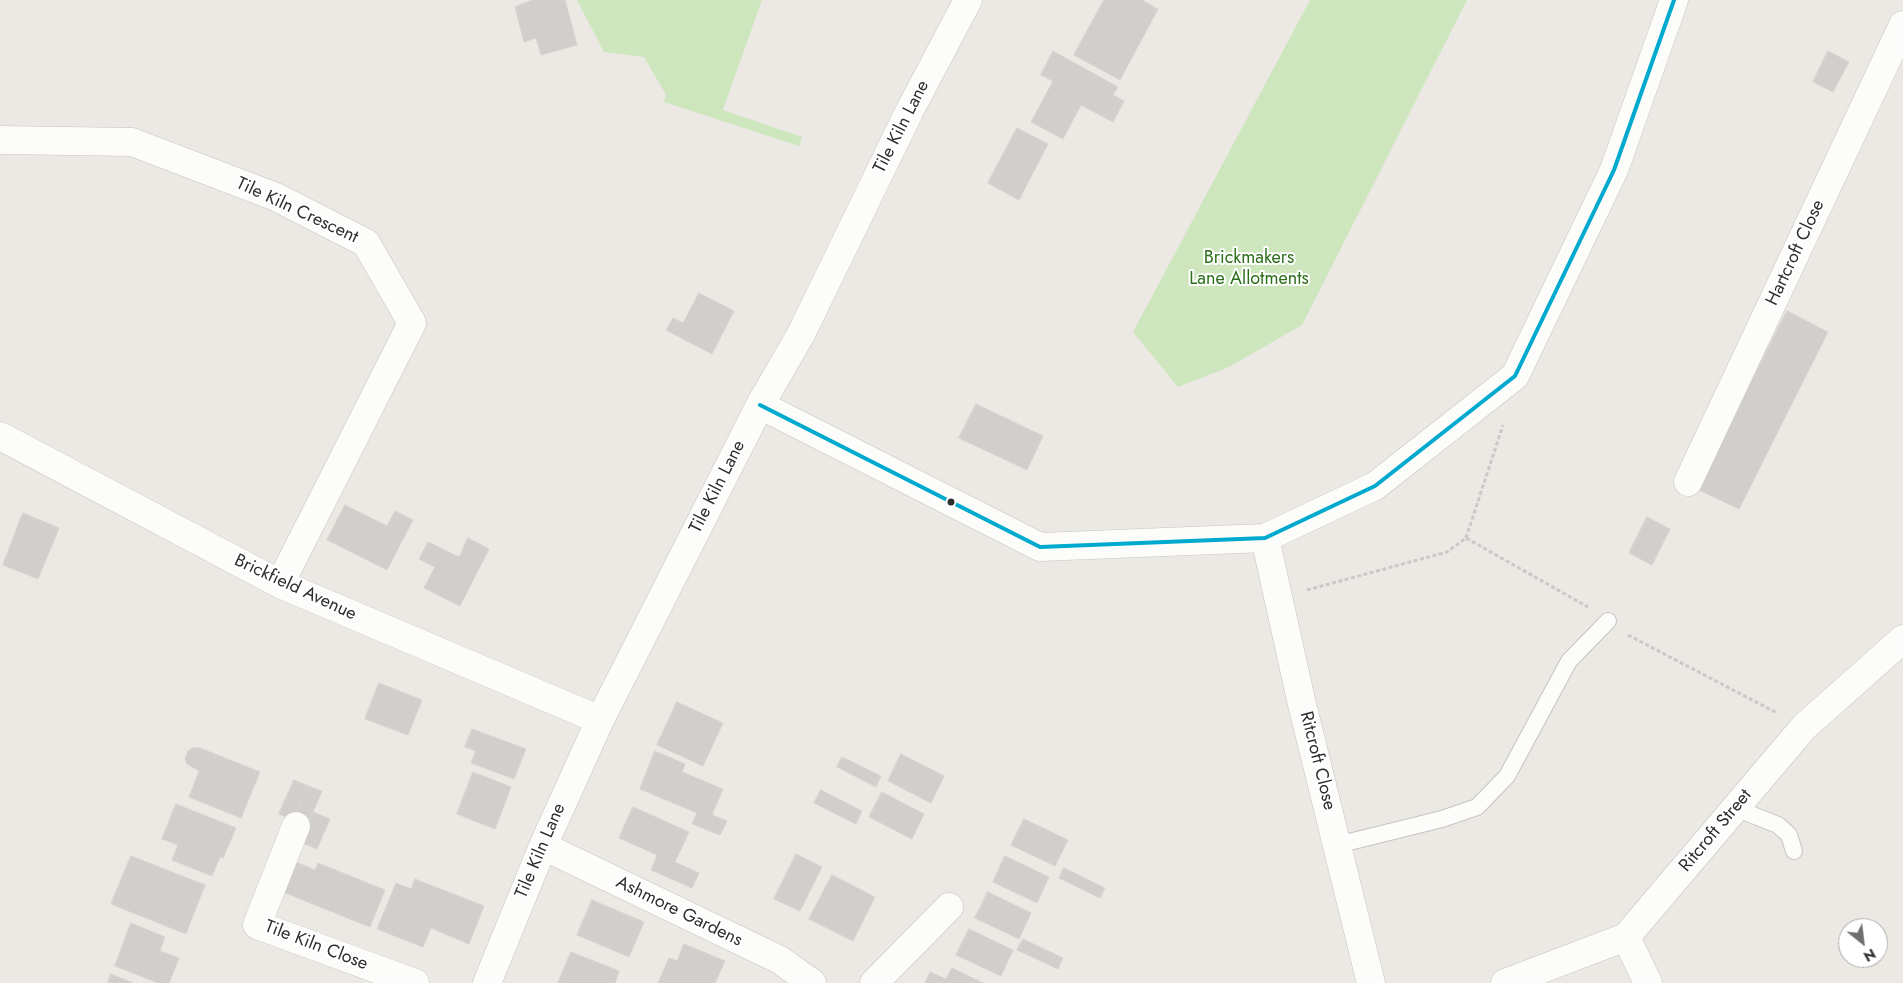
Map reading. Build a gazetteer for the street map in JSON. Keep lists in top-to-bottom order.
{
  "streets": {
    "street": [
      "Tile Kiln Lane",
      "Tile Kiln Crescent",
      "Hartcroft Close",
      "Brickfield Avenue",
      "Ritcroft Close",
      "Ritcroft Street",
      "Ashmore Gardens",
      "Tile Kiln Close"
    ]
  },
  "crossings": [
    ["Tile Kiln Lane", "Brickfield Avenue"],
    ["Tile Kiln Lane", "Ashmore Gardens"],
    ["Tile Kiln Crescent", "Brickfield Avenue"]
  ],
  "parks": ["Brickmakers Lane Allotments"],
  "north": "bottom right"
}
